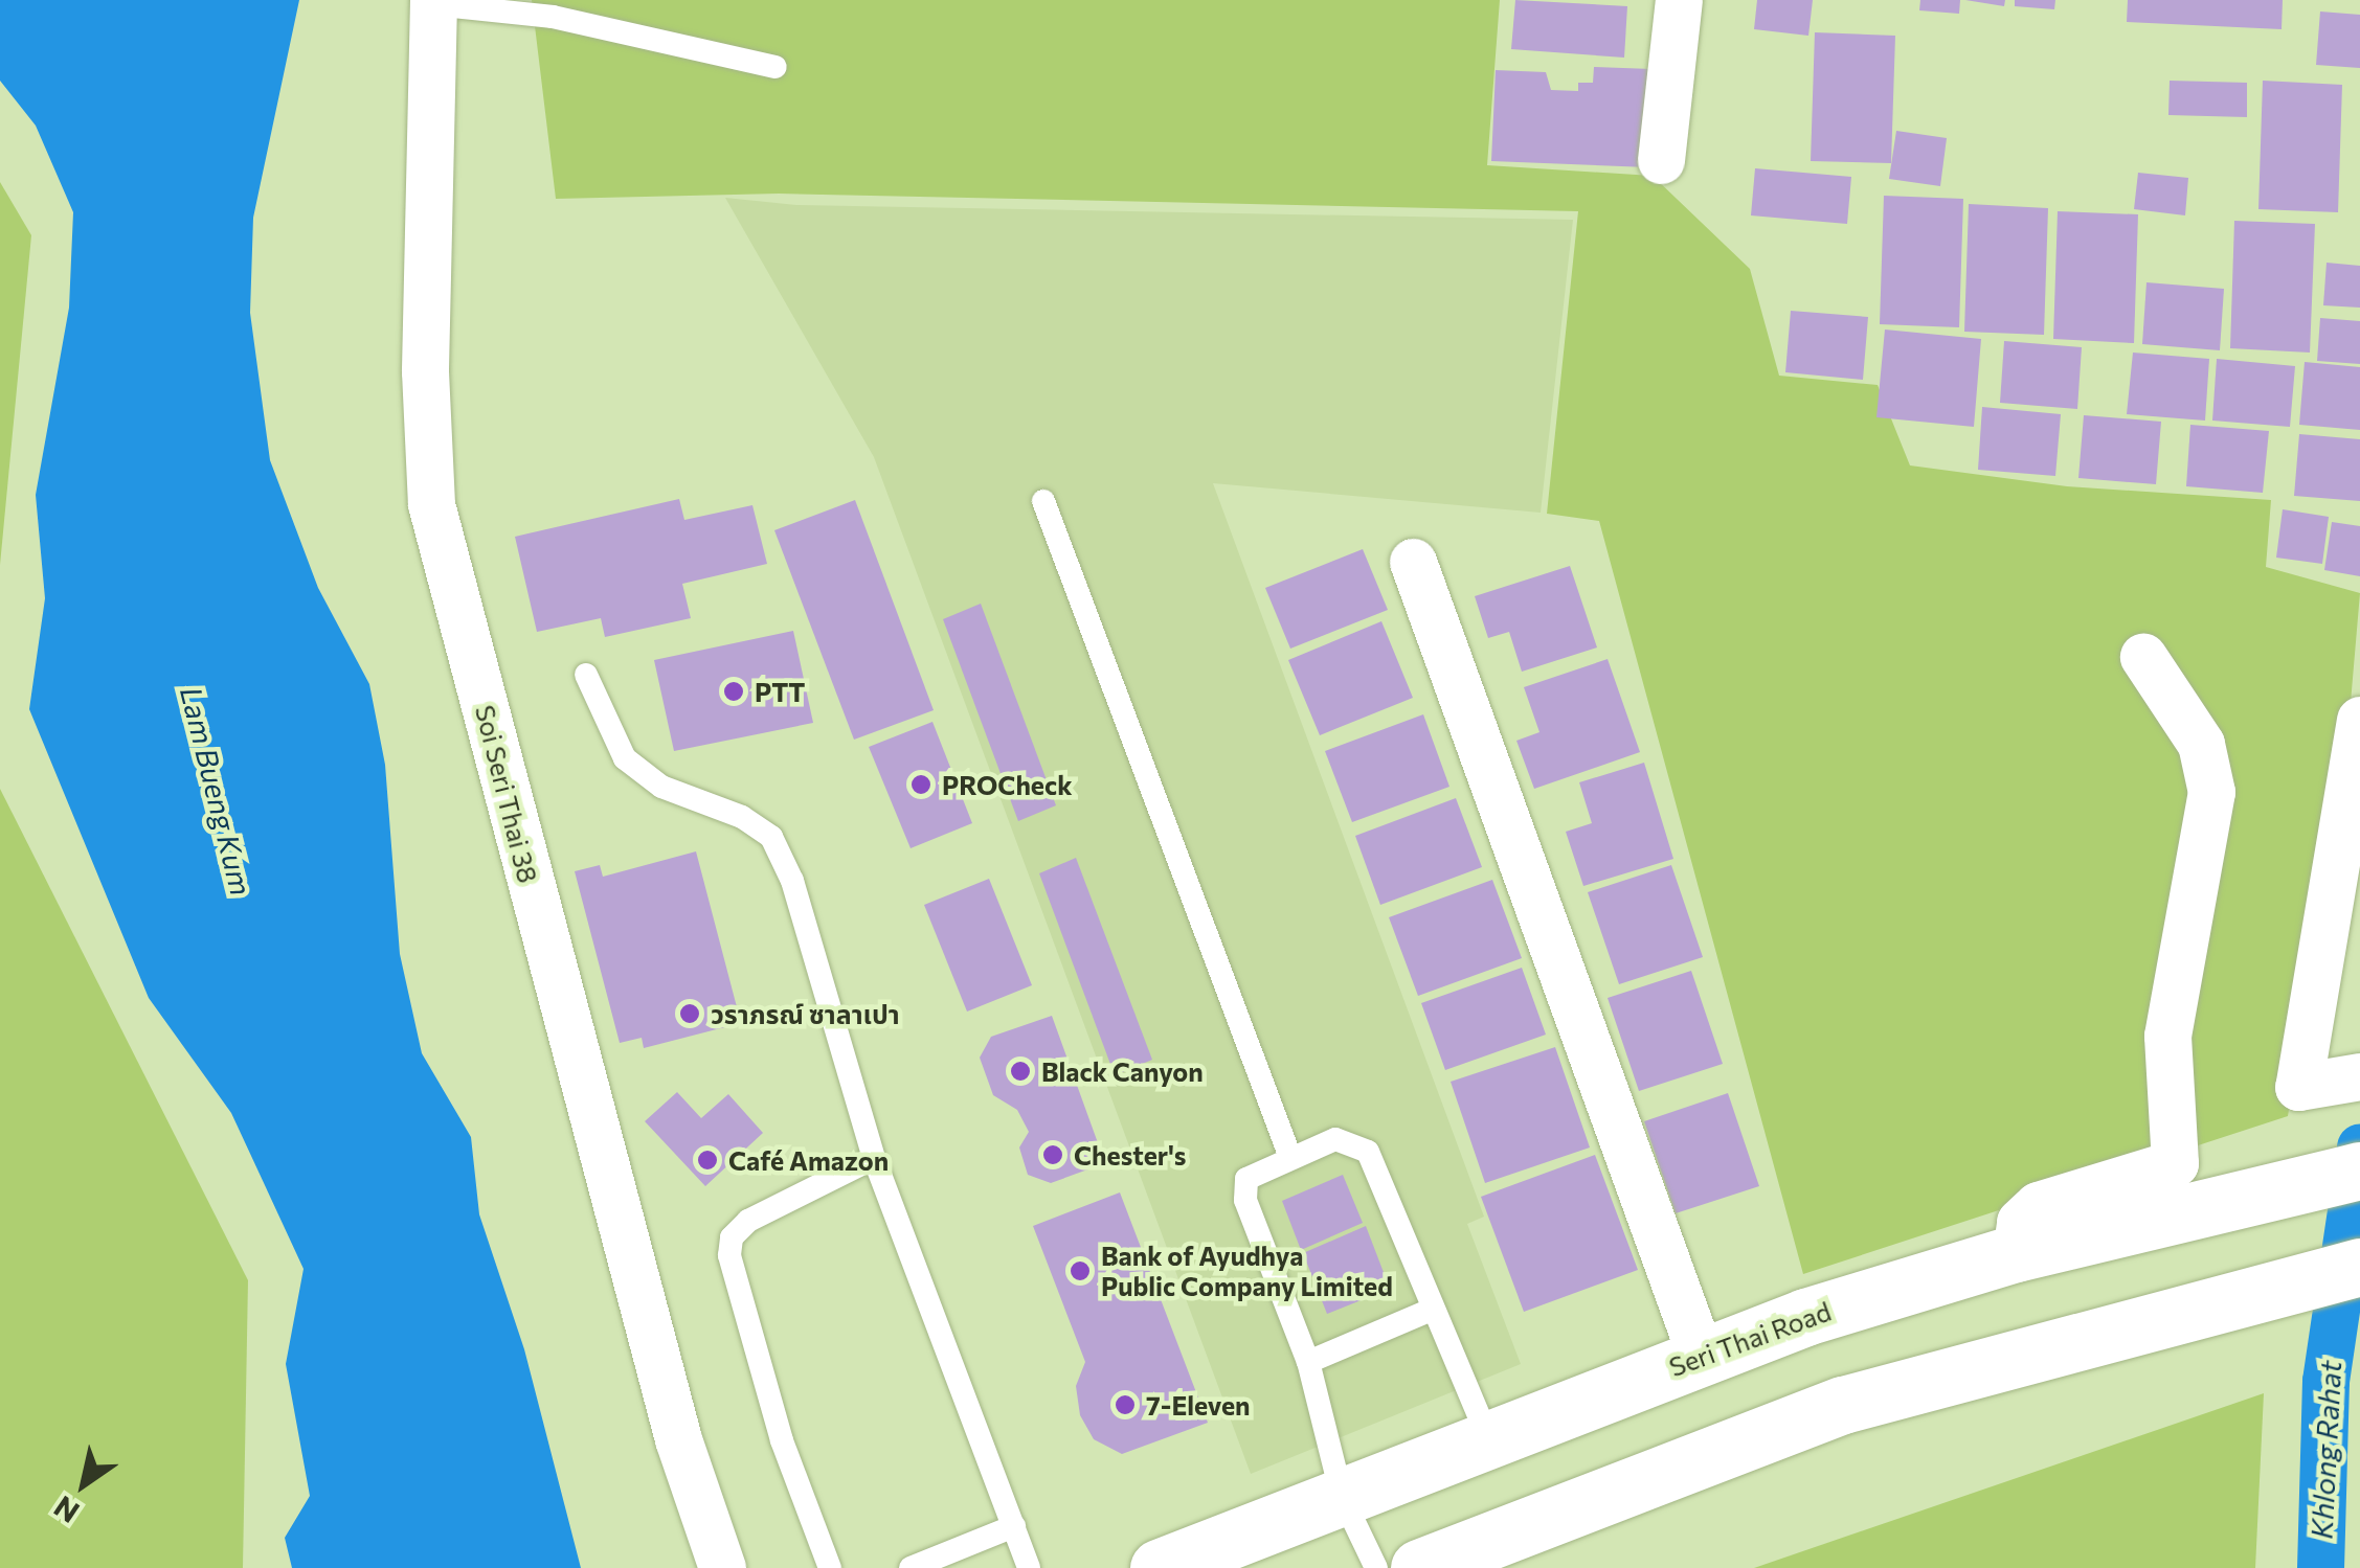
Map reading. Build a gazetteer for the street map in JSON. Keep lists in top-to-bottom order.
{
  "streets": {
    "main road": ["Seri Thai Road"],
    "street": ["Soi Seri Thai 38"]
  },
  "water": ["Lam Bueng Kum", "Khlong Rahat"],
  "places": [
    "PTT",
    "PROCheck",
    "วราภรณ์ ซาลาเปา",
    "Black Canyon",
    "Chester's",
    "Café Amazon",
    "Bank of Ayudhya Public Company Limited",
    "7-Eleven"
  ],
  "north": "bottom left"
}
